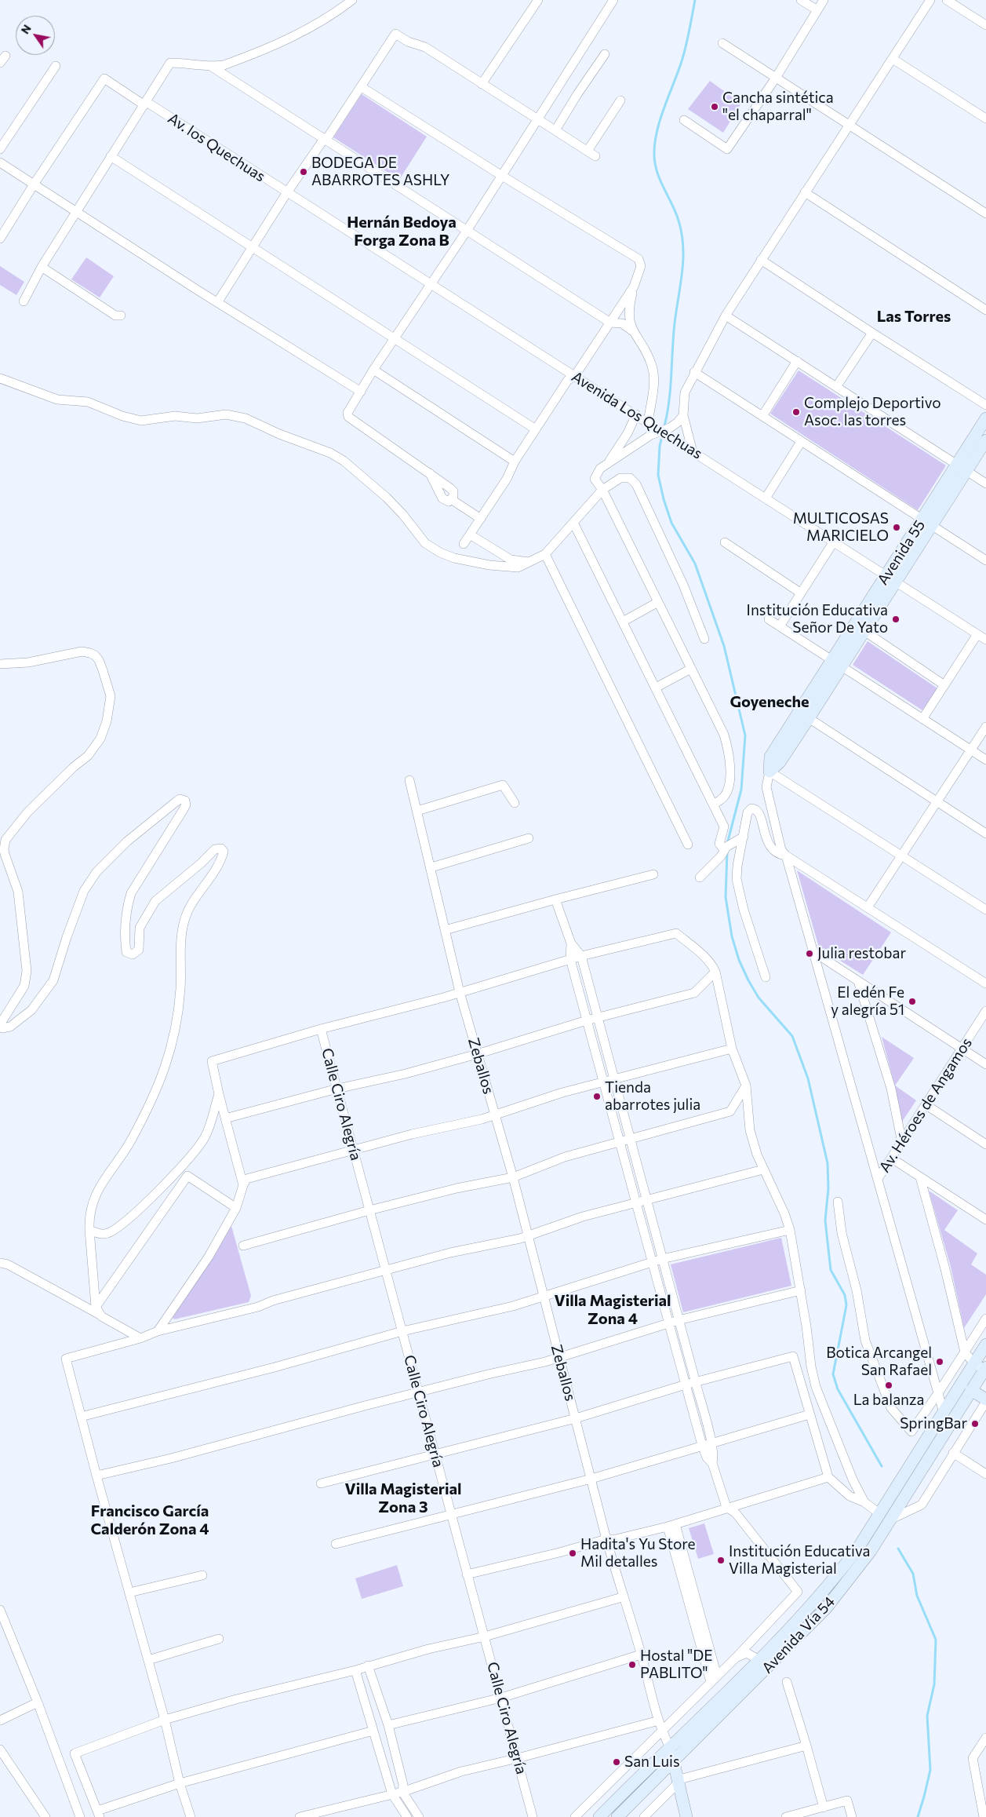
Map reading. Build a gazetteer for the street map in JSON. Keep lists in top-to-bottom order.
{
  "streets": {
    "main road": ["Avenida 55", "Avenida Vía 54"],
    "street": [
      "Av. los Quechuas",
      "Avenida Los Quechuas",
      "Zeballos",
      "Calle Ciro Alegría",
      "Av. Héroes de Angamos"
    ]
  },
  "crossings": [
    ["Av. los Quechuas", "Avenida Los Quechuas"],
    ["Avenida Los Quechuas", "Avenida 55"],
    ["Zeballos", "Avenida Vía 54"]
  ],
  "districts": [
    "Hernán Bedoya Forga Zona B",
    "Las Torres",
    "Goyeneche",
    "Villa Magisterial Zona 4",
    "Villa Magisterial Zona 3",
    "Francisco García Calderón Zona 4"
  ],
  "places": [
    "Cancha sintética \"el chaparral\"",
    "BODEGA DE ABARROTES ASHLY",
    "Complejo Deportivo Asoc. las torres",
    "MULTICOSAS MARICIELO",
    "Institución Educativa Señor De Yato",
    "Julia restobar",
    "El edén Fe y alegría 51",
    "Tienda abarrotes julia",
    "Botica Arcangel San Rafael",
    "La balanza",
    "SpringBar",
    "Hadita's Yu Store Mil detalles",
    "Institución Educativa Villa Magisterial",
    "Hostal \"DE PABLITO\"",
    "San Luis"
  ],
  "north": "top left"
}
